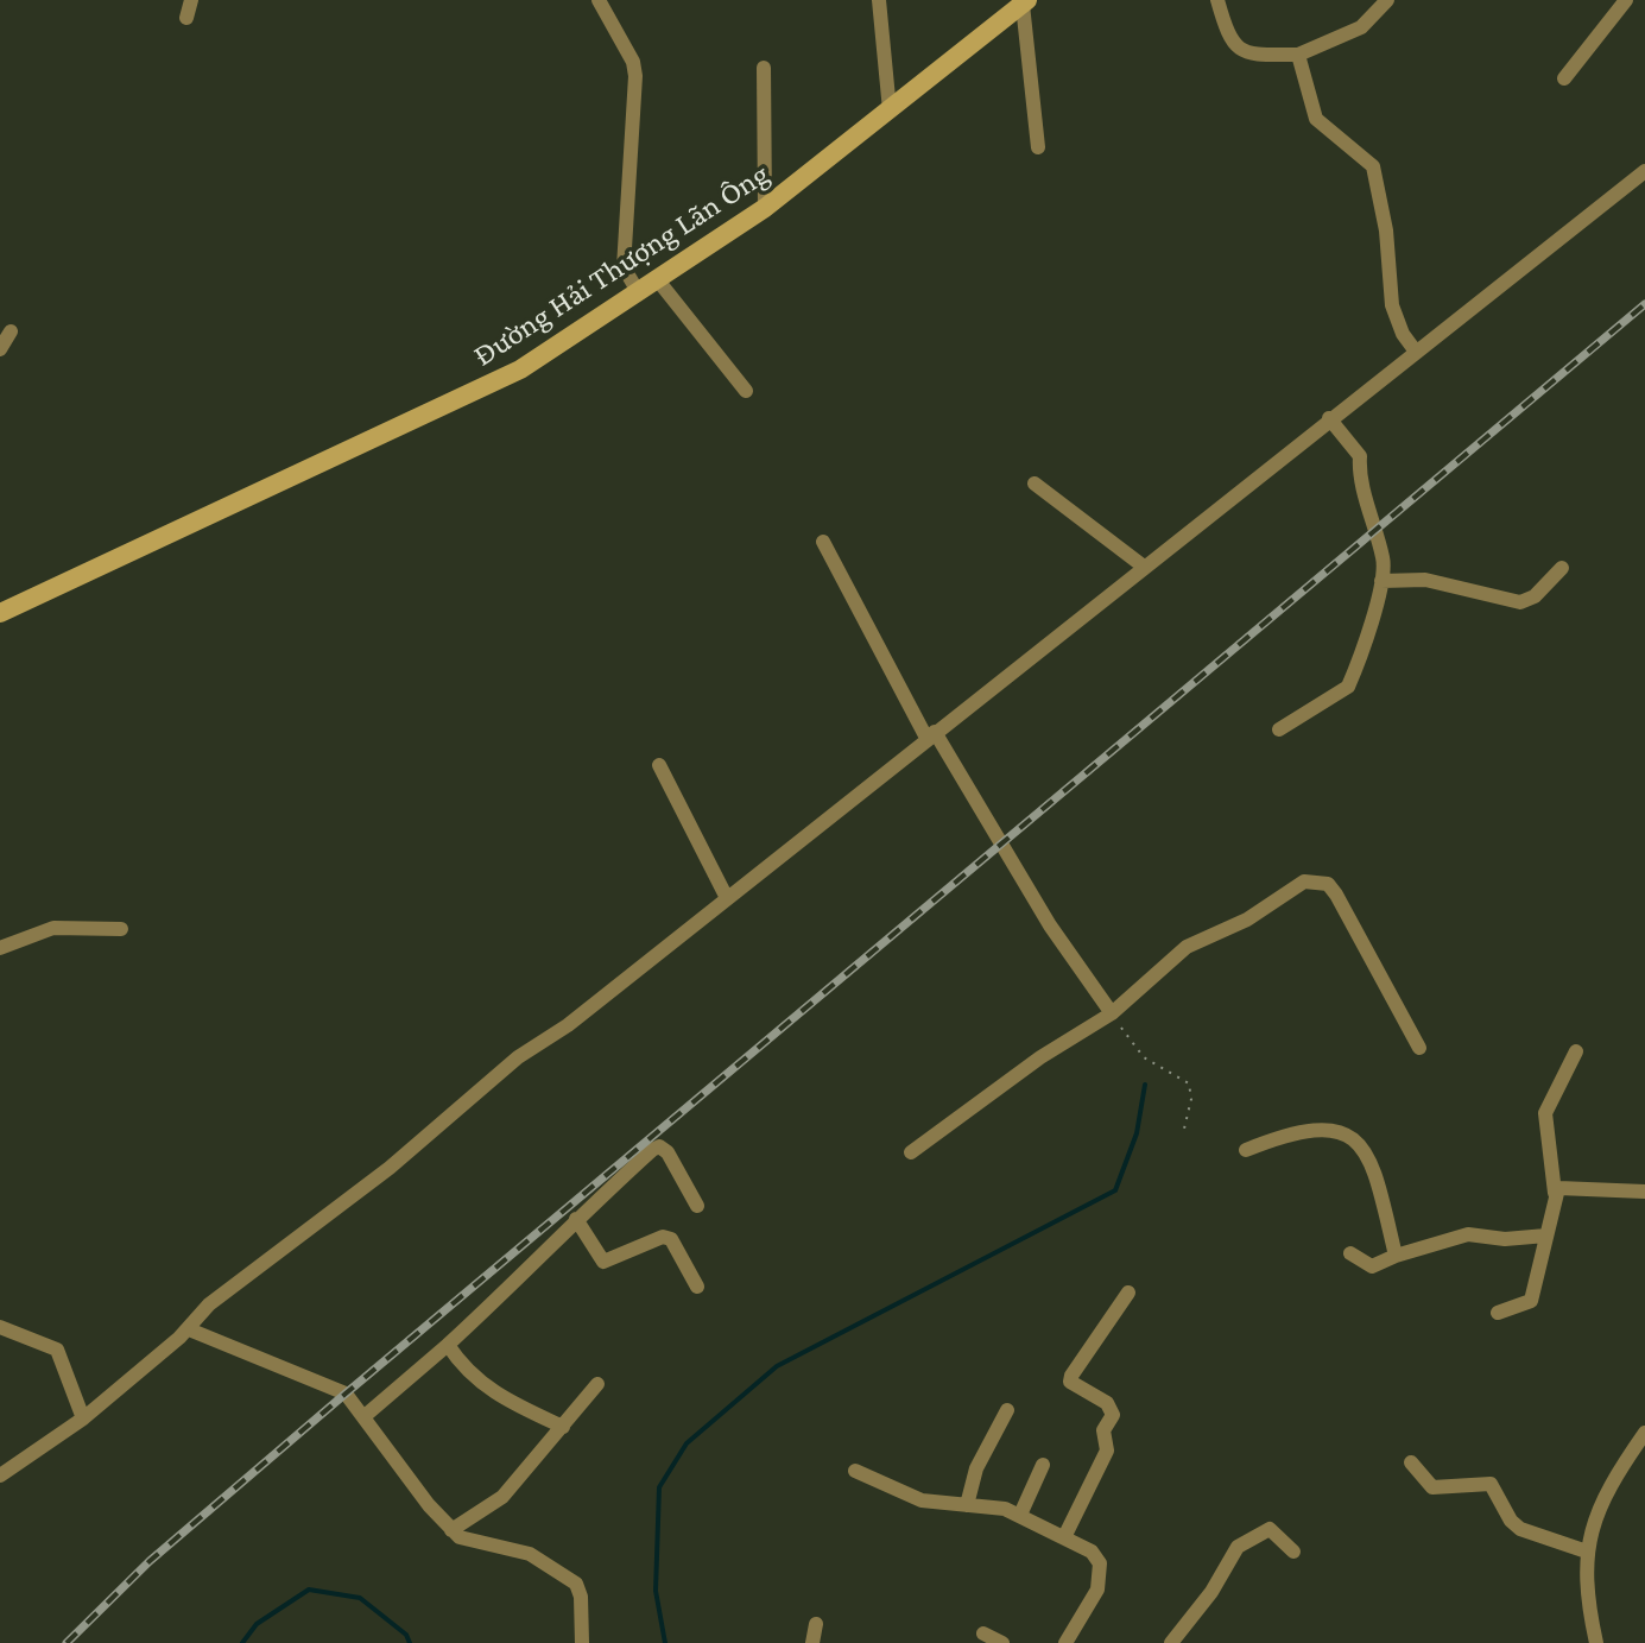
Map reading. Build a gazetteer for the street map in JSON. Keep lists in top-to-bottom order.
{
  "streets": {
    "street": ["Đường Hải Thượng Lãn Ông"]
  }
}
